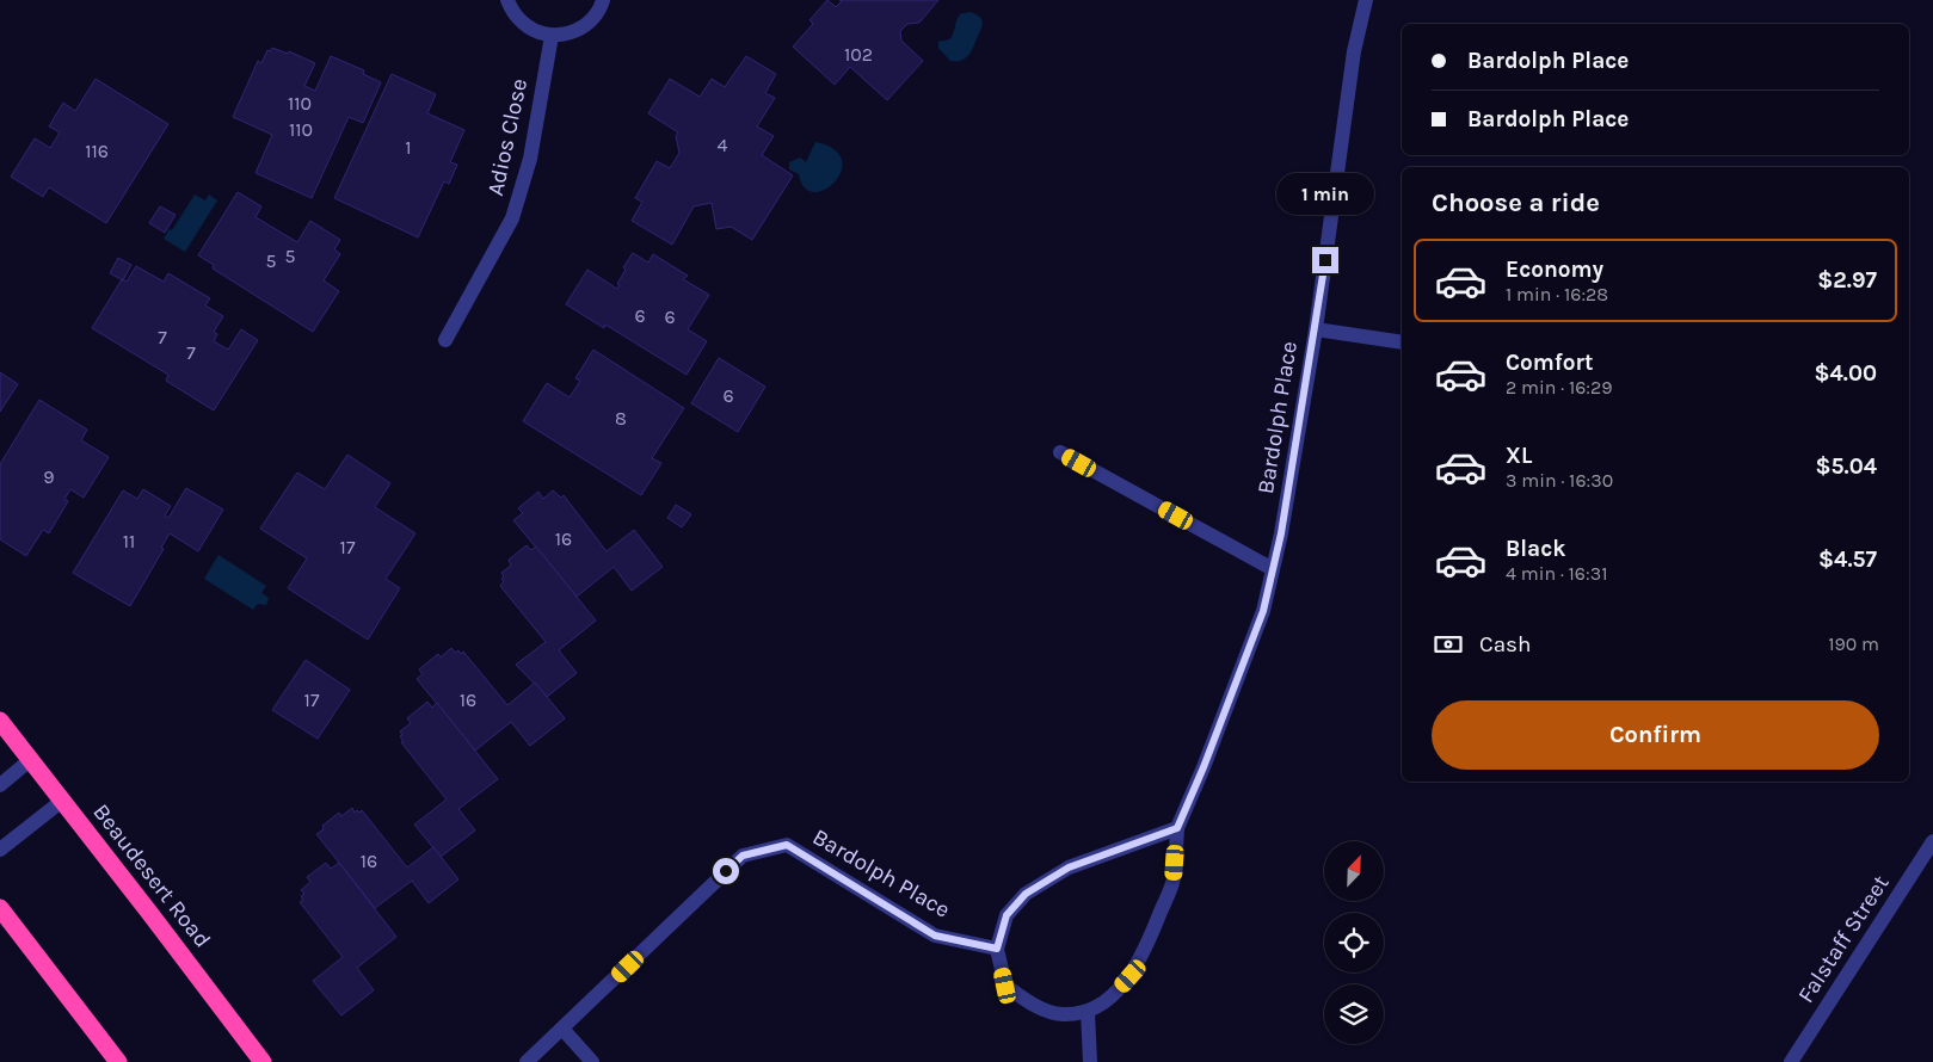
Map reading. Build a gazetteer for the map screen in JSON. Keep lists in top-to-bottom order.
{
  "streets": {
    "highway": ["Beaudesert Road"],
    "street": ["Adios Close", "Bardolph Place", "Falstaff Street"]
  },
  "house_numbers": [
    "102",
    "110",
    "110",
    "4",
    "1",
    "116",
    "5",
    "5",
    "6",
    "6",
    "7",
    "7",
    "6",
    "8",
    "9",
    "16",
    "11",
    "17",
    "17",
    "16",
    "16"
  ],
  "north": "top right",
  "page": {
    "banner": ["Bardolph Place", "Bardolph Place"],
    "heading": "Choose a ride",
    "bubble": "1 min",
    "list": [
      {
        "name": "Economy",
        "note": "1 min · 16:28",
        "value": "$2.97"
      },
      {
        "name": "Comfort",
        "note": "2 min · 16:29",
        "value": "$4.00"
      },
      {
        "name": "XL",
        "note": "3 min · 16:30",
        "value": "$5.04"
      },
      {
        "name": "Black",
        "note": "4 min · 16:31",
        "value": "$4.57"
      }
    ],
    "pay": ["Cash", "190 m"],
    "buttons": "Confirm"
  }
}
